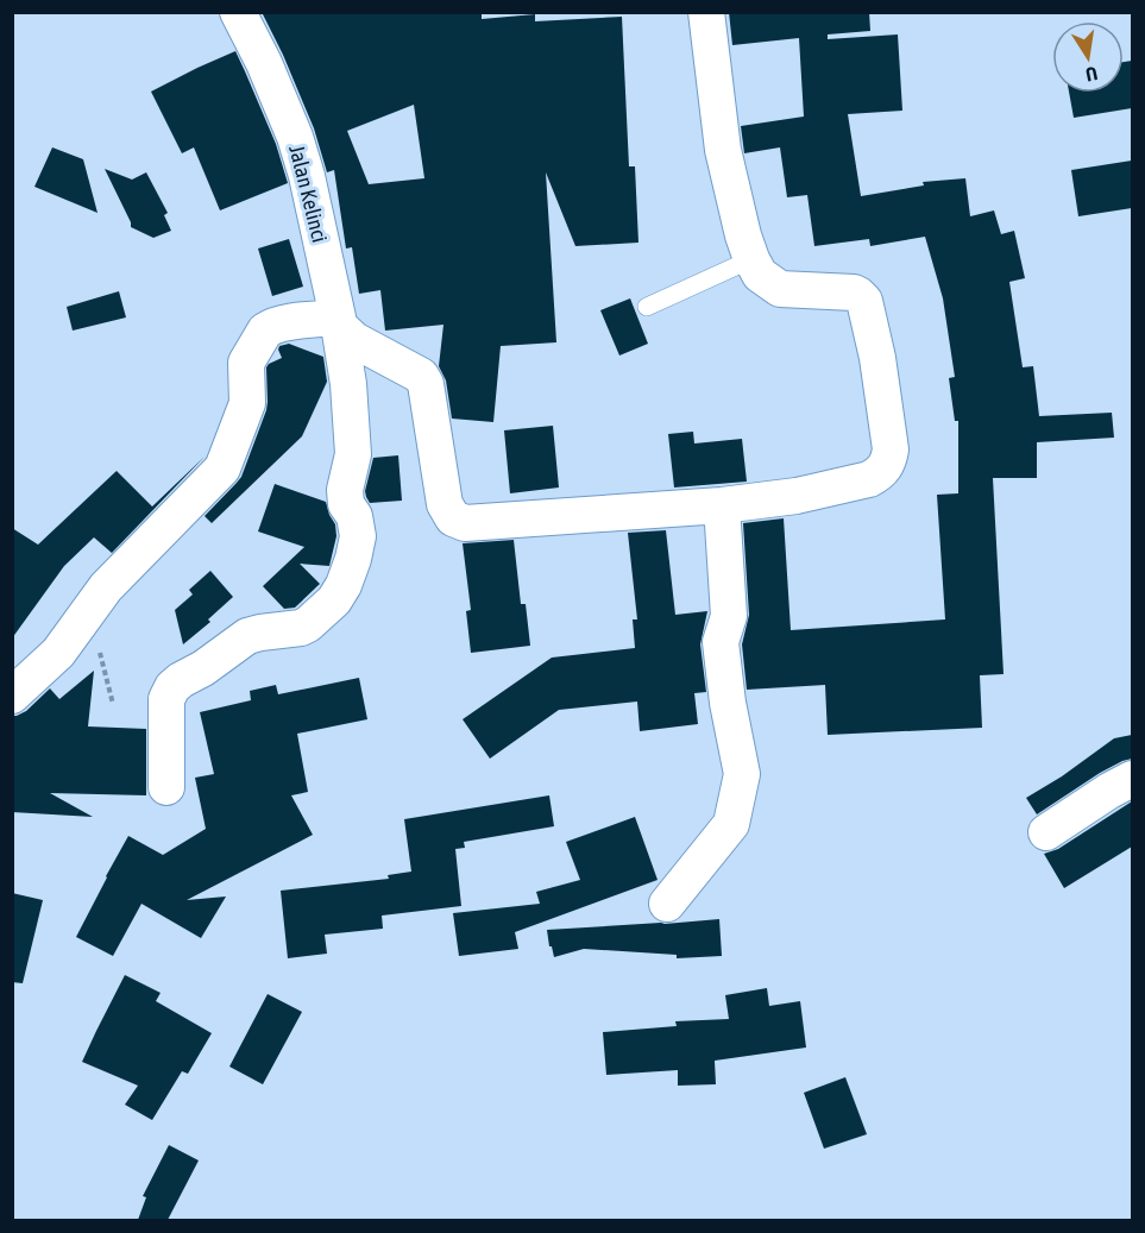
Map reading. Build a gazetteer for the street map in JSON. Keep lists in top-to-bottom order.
{
  "streets": {
    "street": ["Jalan Kelinci"]
  },
  "north": "bottom"
}
